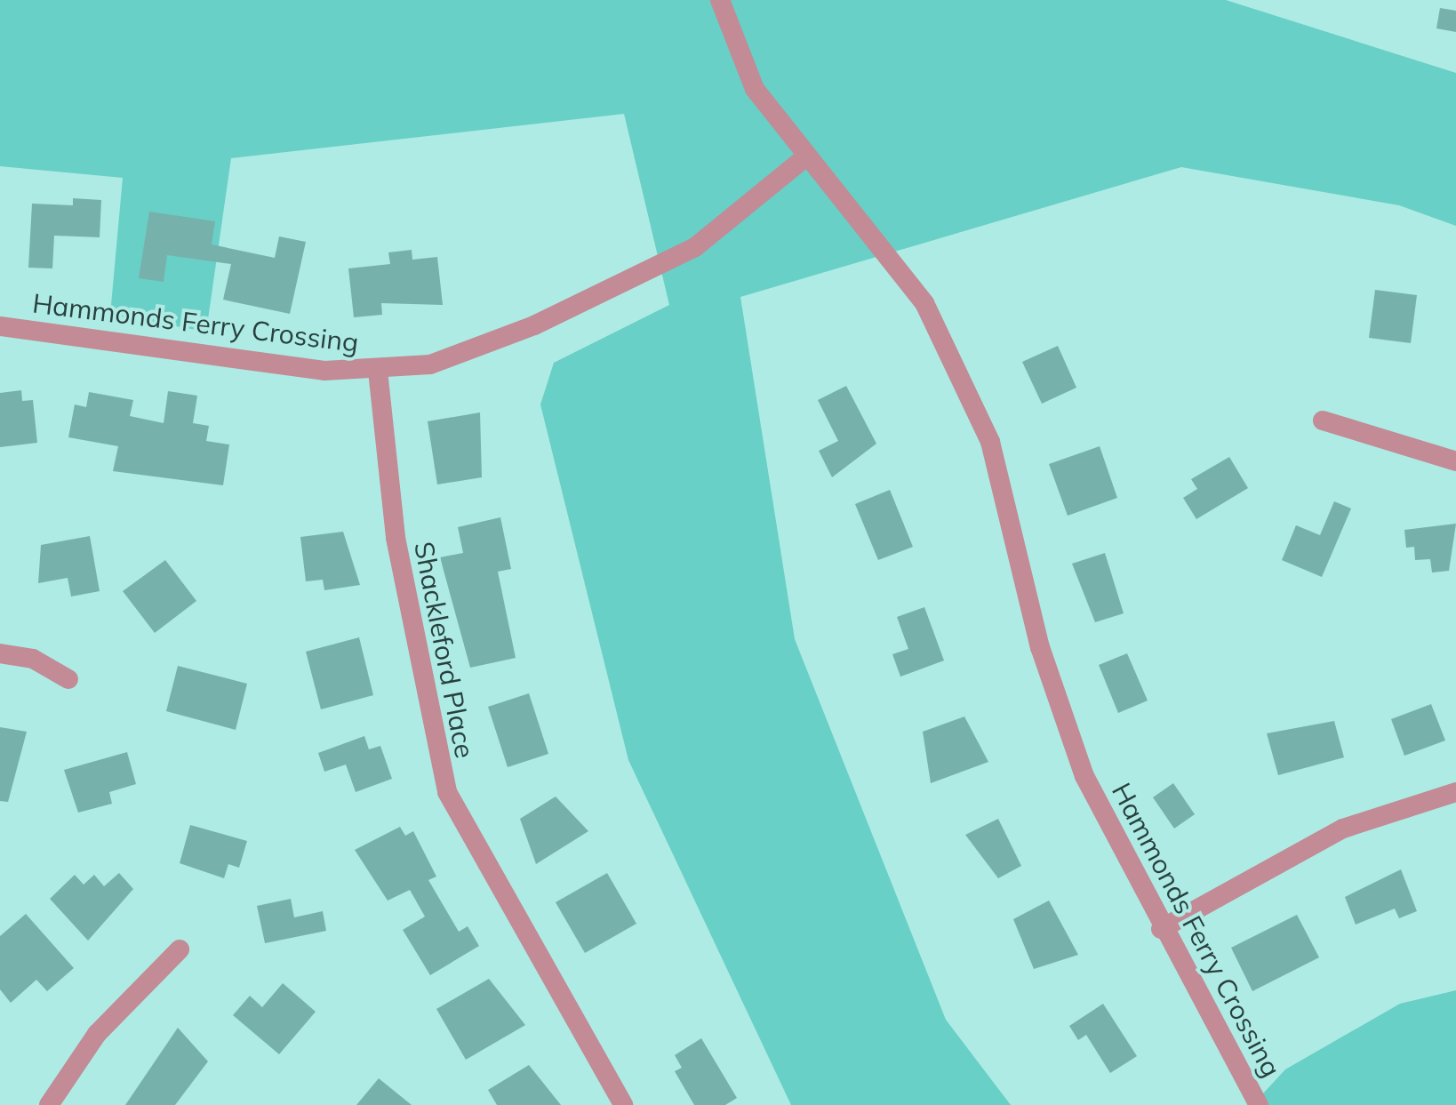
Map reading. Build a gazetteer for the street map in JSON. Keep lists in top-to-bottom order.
{
  "streets": {
    "street": ["Hammonds Ferry Crossing", "Shackleford Place"]
  },
  "crossings": [
    ["Hammonds Ferry Crossing", "Shackleford Place"]
  ]
}
